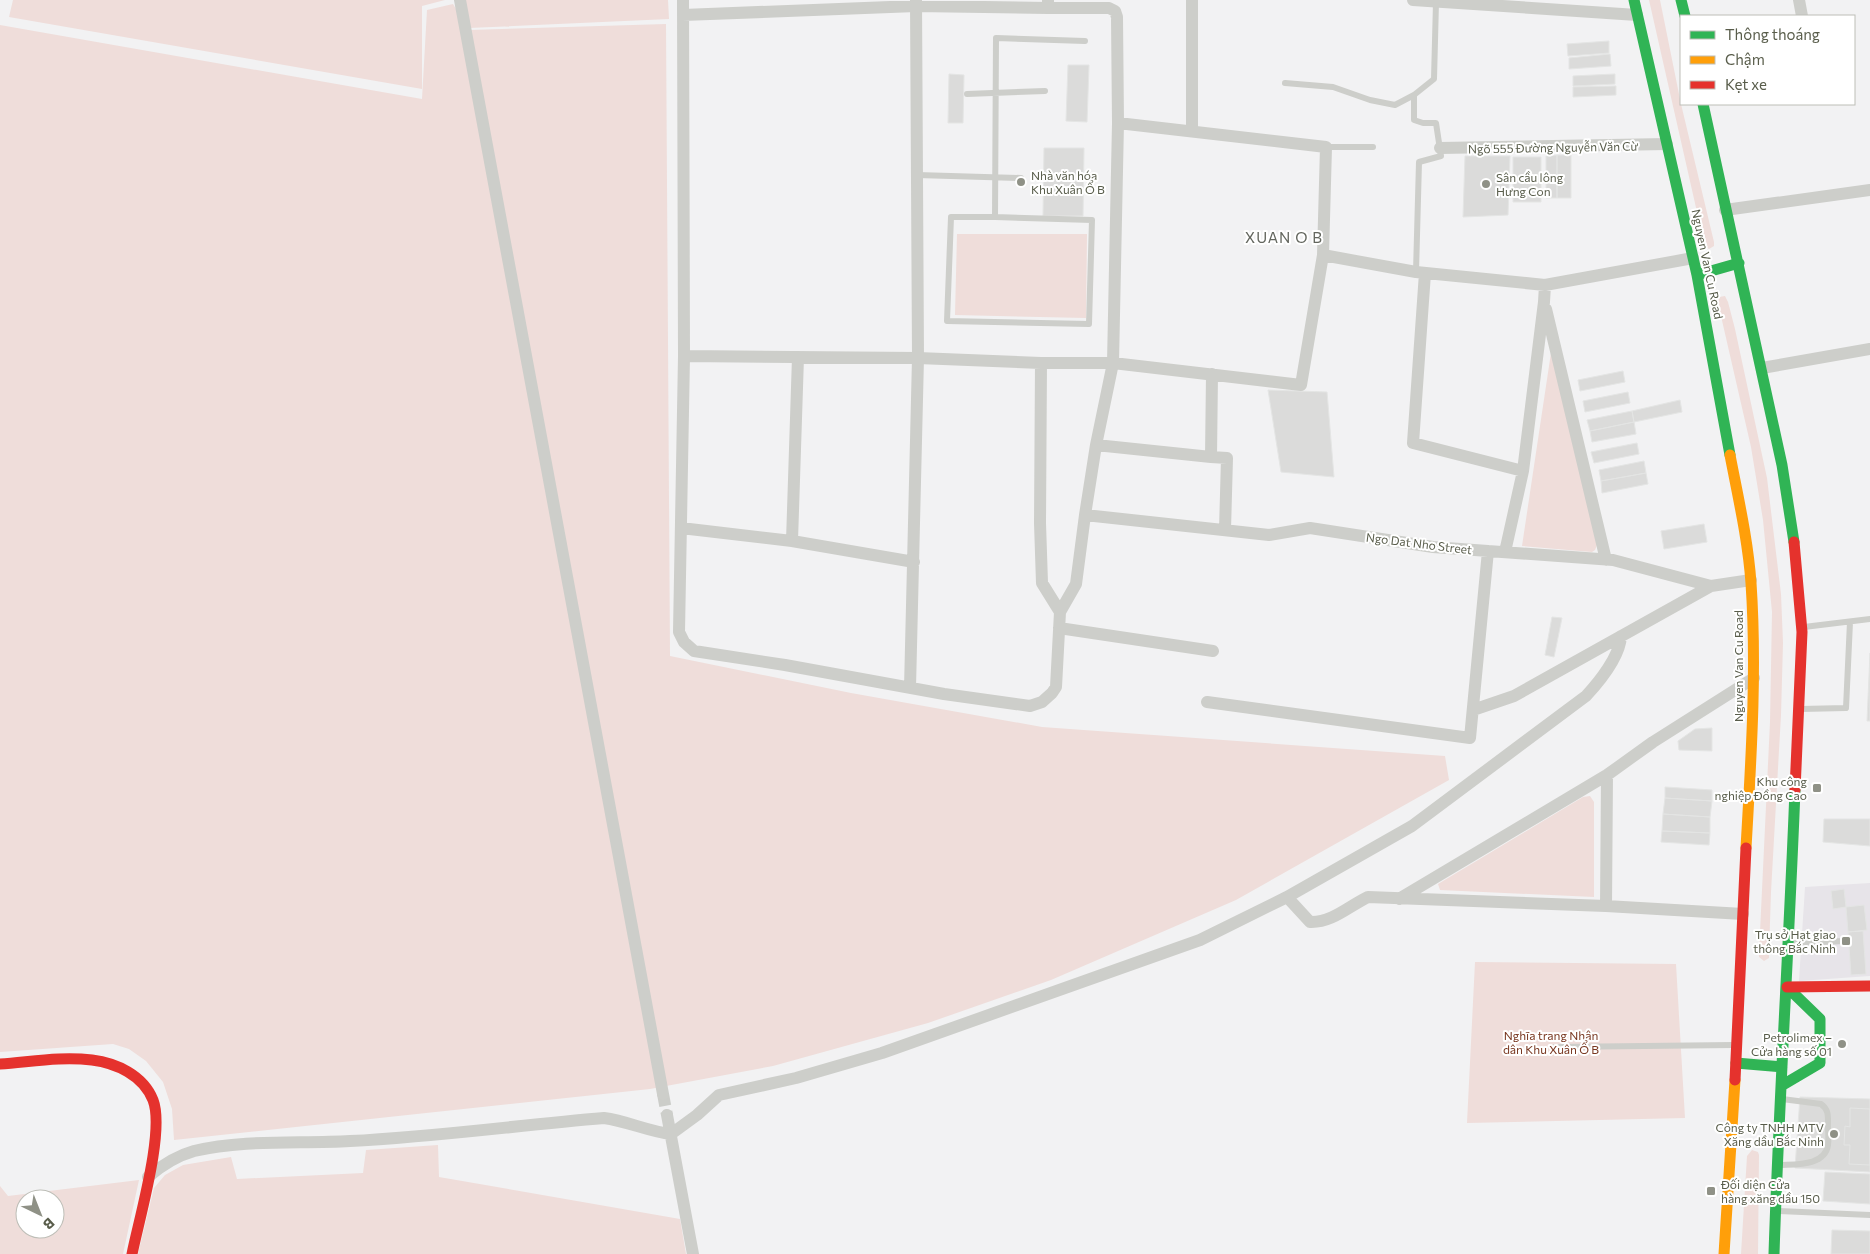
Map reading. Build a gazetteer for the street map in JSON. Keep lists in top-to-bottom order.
{
  "streets": {
    "main road": ["Nguyen Van Cu Road"],
    "street": ["Ngõ 555 Đường Nguyễn Văn Cừ", "Ngo Dat Nho Street"]
  },
  "crossings": [
    ["Ngõ 555 Đường Nguyễn Văn Cừ", "Nguyen Van Cu Road"],
    ["Nguyen Van Cu Road", "Ngo Dat Nho Street"]
  ],
  "districts": ["XUAN O B"],
  "parks": ["Nghĩa trang Nhân dân Khu Xuân Ổ B"],
  "places": {
    "other": [
      "Nhà văn hóa Khu Xuân Ổ B",
      "Sân cầu lông Hưng Con",
      "Petrolimex – Cửa hàng số 01",
      "Công ty TNHH MTV Xăng dầu Bắc Ninh"
    ],
    "transit": ["Khu công nghiệp Đồng Cao", "Trụ sở Hạt giao thông Bắc Ninh", "Đối diện Cửa hàng xăng dầu 150"]
  },
  "legend": ["Thông thoáng", "Chậm", "Kẹt xe"],
  "north": "bottom right"
}
